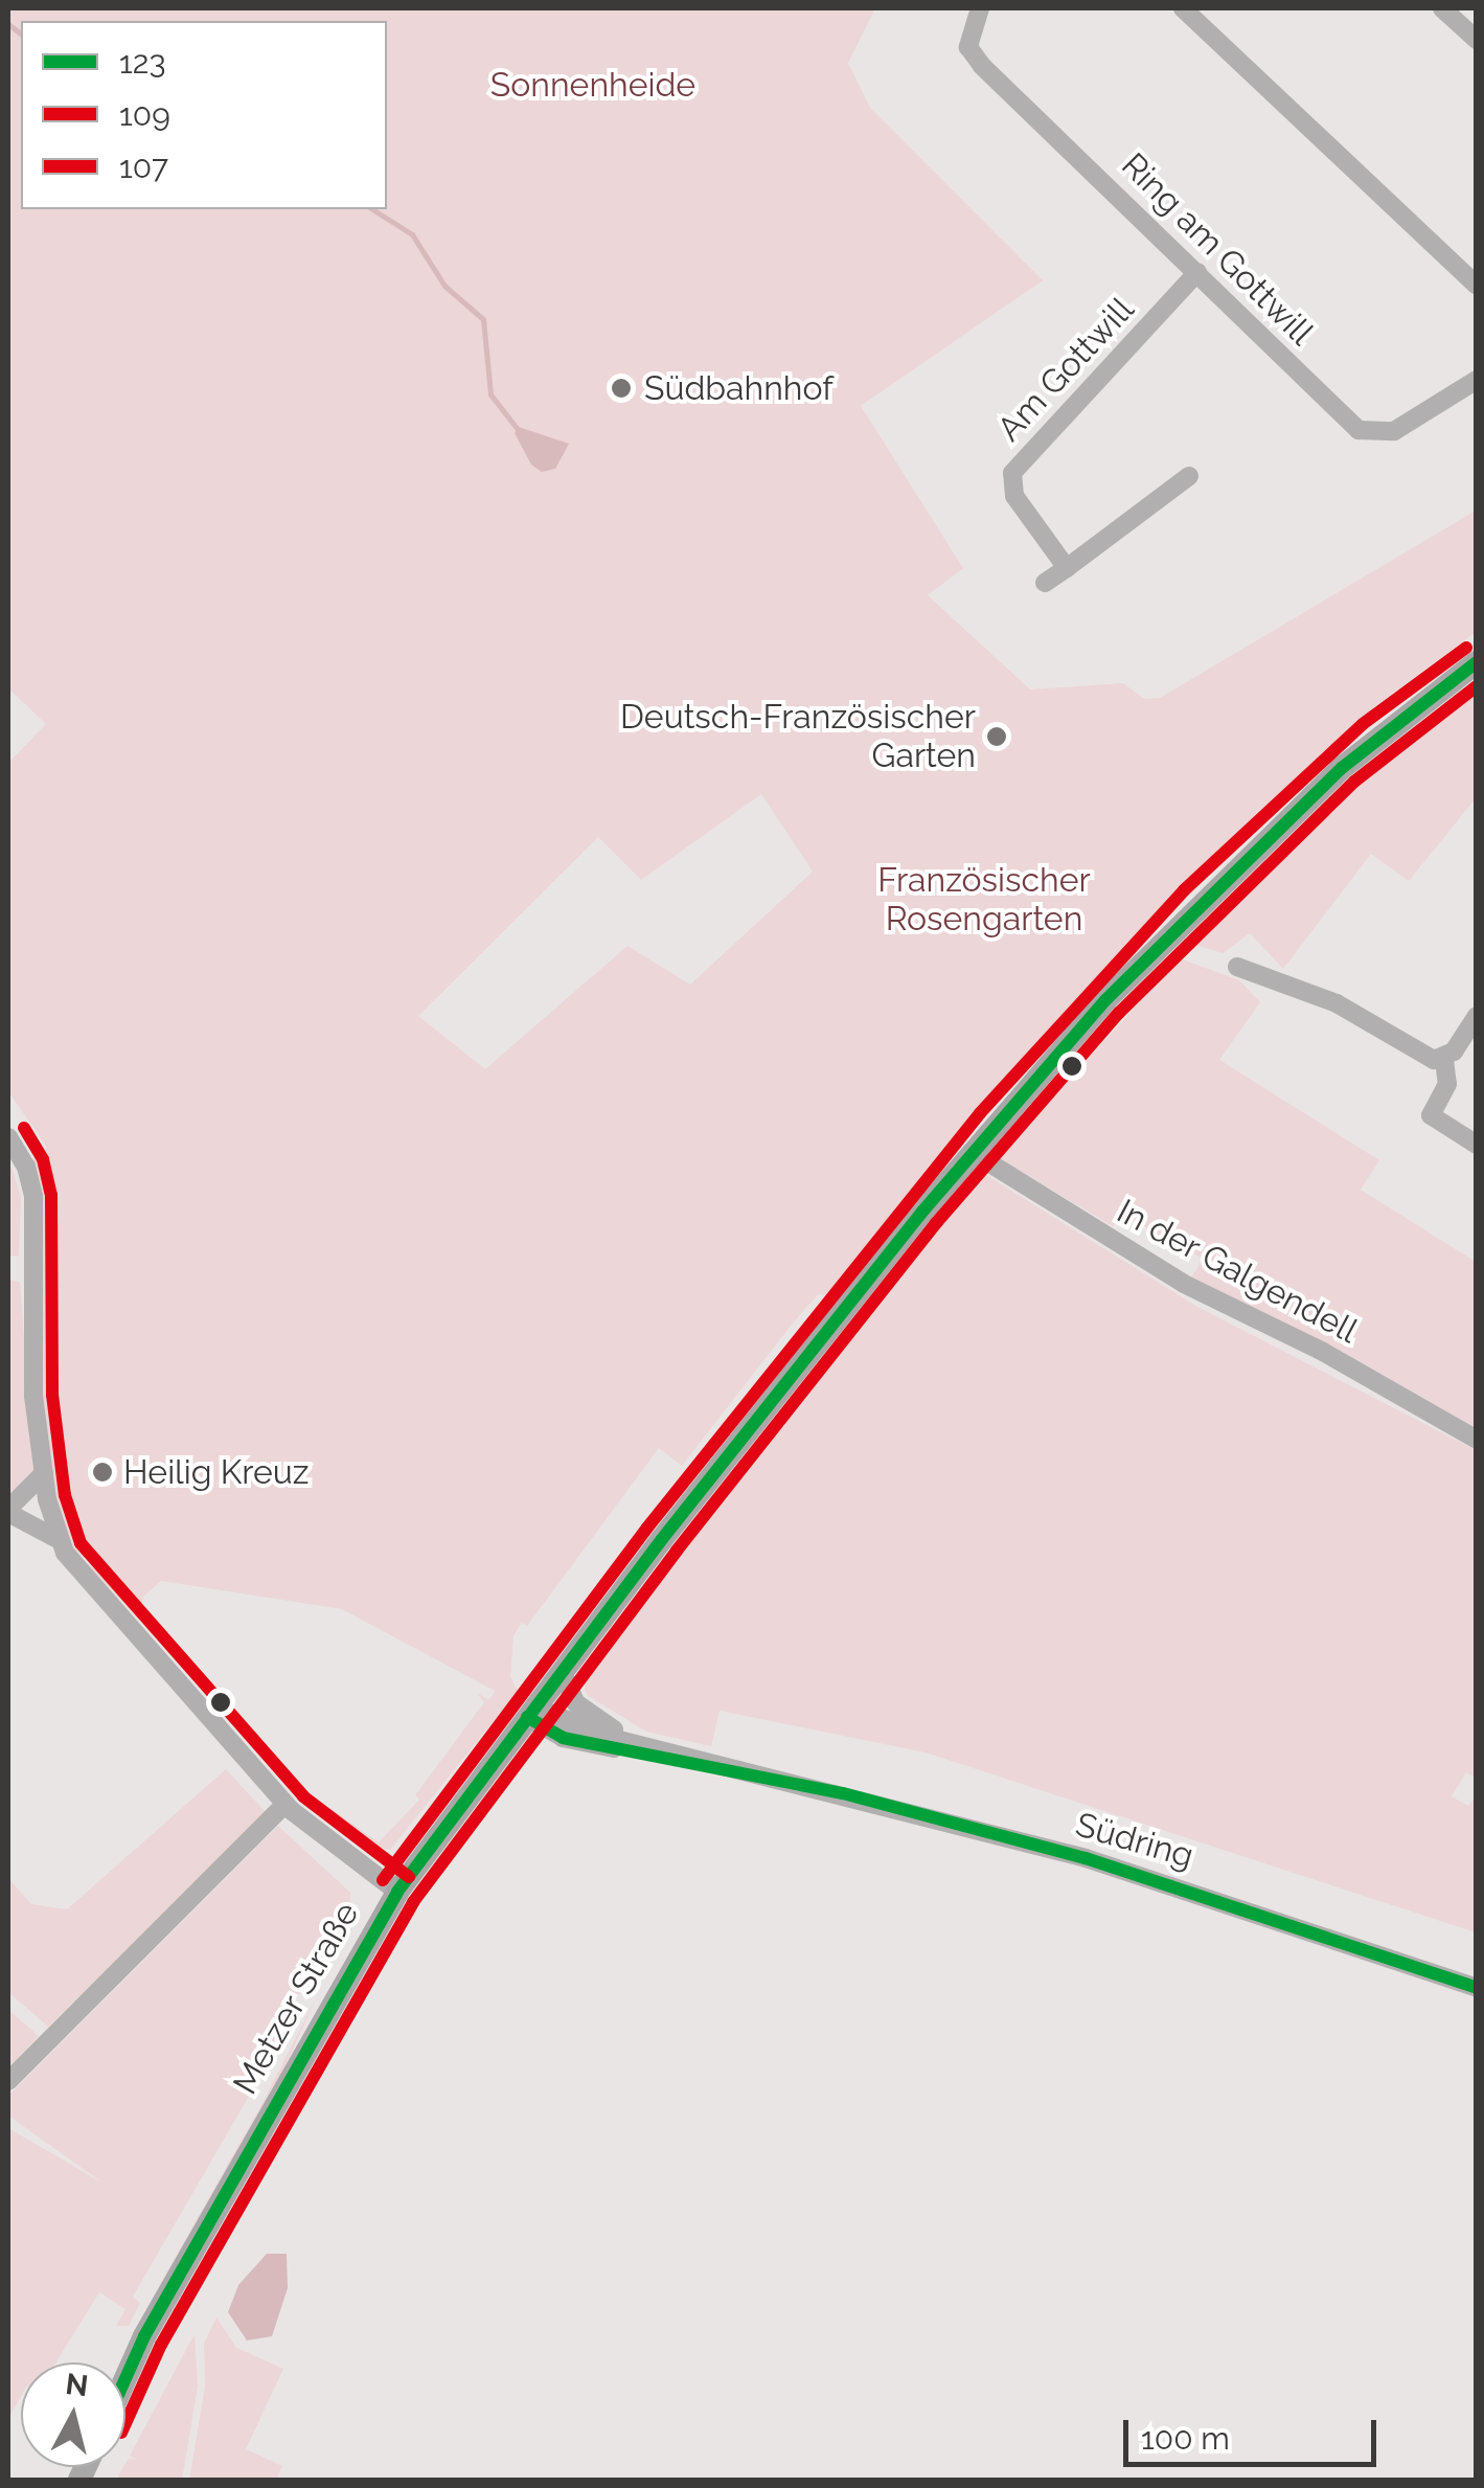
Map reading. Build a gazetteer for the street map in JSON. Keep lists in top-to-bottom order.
{
  "streets": {
    "main road": ["Metzer Straße"],
    "street": [
      "Ring am Gottwill",
      "Am Gottwill",
      "In der Galgendell",
      "Südring"
    ]
  },
  "crossings": [
    ["Ring am Gottwill", "Am Gottwill"],
    ["In der Galgendell", "Metzer Straße"],
    ["Südring", "Metzer Straße"]
  ],
  "parks": ["Sonnenheide", "Französischer Rosengarten"],
  "places": ["Südbahnhof", "Deutsch-Französischer Garten", "Heilig Kreuz"],
  "lines": ["transit line 107", "transit line 123", "transit line 109"],
  "legend": ["123", "109", "107"],
  "scale_bar": "100 m",
  "north": "top"
}
